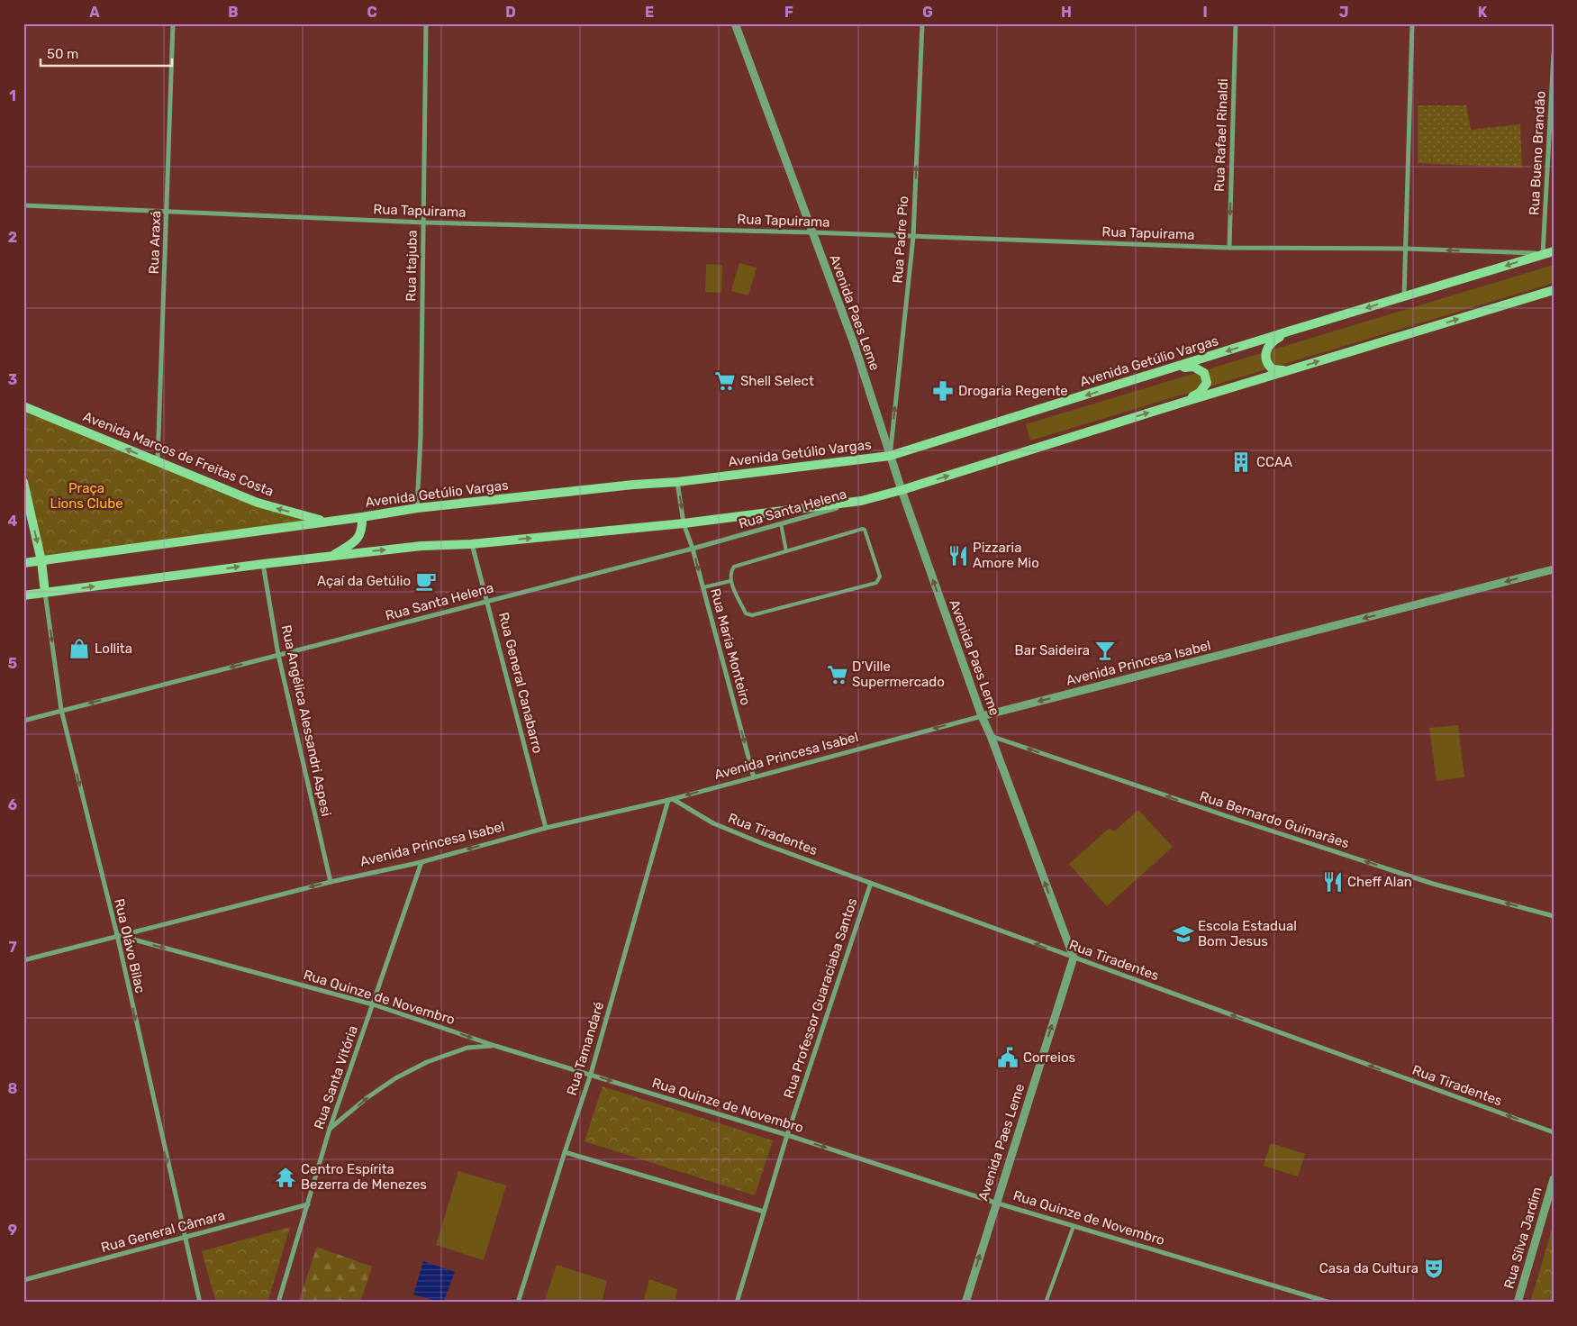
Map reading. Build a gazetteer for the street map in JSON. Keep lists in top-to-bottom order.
{
  "streets": {
    "main road": ["Avenida Getúlio Vargas", "Avenida Marcos de Freitas Costa"],
    "street": [
      "Rua Rafael Rinaldi",
      "Rua Bueno Brandão",
      "Rua Tapuirama",
      "Rua Padre Pio",
      "Rua Araxá",
      "Rua Itajuba",
      "Avenida Paes Leme",
      "Rua Santa Helena",
      "Rua Maria Monteiro",
      "Avenida Princesa Isabel",
      "Rua General Canabarro",
      "Rua Angélica Alessandri Aspesi",
      "Rua Bernardo Guimarães",
      "Rua Tiradentes",
      "Rua Olávo Bilac",
      "Rua Quinze de Novembro",
      "Rua Professor Guaraciaba Santos",
      "Rua Tamandaré",
      "Rua Santa Vitória",
      "Rua General Câmara",
      "Rua Silva Jardim"
    ]
  },
  "crossings": [
    ["Rua Rafael Rinaldi", "Rua Tapuirama"],
    ["Rua Bueno Brandão", "Rua Tapuirama"],
    ["Rua Bueno Brandão", "Avenida Getúlio Vargas"],
    ["Rua Tapuirama", "Rua Padre Pio"],
    ["Rua Tapuirama", "Rua Araxá"],
    ["Rua Tapuirama", "Rua Itajuba"],
    ["Rua Tapuirama", "Avenida Paes Leme"],
    ["Rua Tapuirama", "Avenida Getúlio Vargas"],
    ["Rua Padre Pio", "Avenida Paes Leme"],
    ["Rua Padre Pio", "Avenida Getúlio Vargas"],
    ["Rua Araxá", "Avenida Marcos de Freitas Costa"],
    ["Rua Itajuba", "Avenida Getúlio Vargas"],
    ["Avenida Paes Leme", "Avenida Getúlio Vargas"],
    ["Avenida Paes Leme", "Avenida Princesa Isabel"],
    ["Avenida Paes Leme", "Rua Bernardo Guimarães"],
    ["Avenida Paes Leme", "Rua Tiradentes"],
    ["Avenida Paes Leme", "Rua Quinze de Novembro"],
    ["Avenida Getúlio Vargas", "Avenida Marcos de Freitas Costa"],
    ["Avenida Getúlio Vargas", "Rua Maria Monteiro"],
    ["Rua Santa Helena", "Rua Maria Monteiro"],
    ["Rua Santa Helena", "Rua General Canabarro"],
    ["Rua Santa Helena", "Rua Angélica Alessandri Aspesi"],
    ["Rua Santa Helena", "Rua Olávo Bilac"],
    ["Rua Maria Monteiro", "Avenida Princesa Isabel"],
    ["Avenida Princesa Isabel", "Rua General Canabarro"],
    ["Avenida Princesa Isabel", "Rua Angélica Alessandri Aspesi"],
    ["Avenida Princesa Isabel", "Rua Tiradentes"],
    ["Avenida Princesa Isabel", "Rua Olávo Bilac"],
    ["Avenida Princesa Isabel", "Rua Quinze de Novembro"],
    ["Avenida Princesa Isabel", "Rua Tamandaré"],
    ["Avenida Princesa Isabel", "Rua Santa Vitória"],
    ["Rua Tiradentes", "Rua Professor Guaraciaba Santos"],
    ["Rua Tiradentes", "Rua Tamandaré"],
    ["Rua Olávo Bilac", "Rua Quinze de Novembro"],
    ["Rua Olávo Bilac", "Rua General Câmara"],
    ["Rua Quinze de Novembro", "Rua Professor Guaraciaba Santos"],
    ["Rua Quinze de Novembro", "Rua Tamandaré"],
    ["Rua Quinze de Novembro", "Rua Santa Vitória"],
    ["Rua Santa Vitória", "Rua General Câmara"]
  ],
  "one_way": [
    "Rua Rafael Rinaldi",
    "Rua Padre Pio",
    "Avenida Paes Leme",
    "Avenida Marcos de Freitas Costa",
    "Rua Maria Monteiro",
    "Avenida Princesa Isabel",
    "Rua Bernardo Guimarães",
    "Rua Tiradentes",
    "Rua Olávo Bilac",
    "Rua Quinze de Novembro"
  ],
  "parks": ["Praça Lions Clube"],
  "places": {
    "supermarket": ["Shell Select", "D’Ville Supermercado"],
    "pharmacy": ["Drogaria Regente"],
    "building": ["CCAA"],
    "restaurant": ["Pizzaria Amore Mio", "Cheff Alan"],
    "cafe": ["Açaí da Getúlio"],
    "shop": ["Lollita"],
    "bar": ["Bar Saideira"],
    "school or university": ["Escola Estadual Bom Jesus"],
    "public building": ["Correios"],
    "temple": ["Centro Espírita Bezerra de Menezes"],
    "theatre": ["Casa da Cultura"]
  },
  "scale_bar": "50 m",
  "grid": {
    "columns": [
      "A",
      "B",
      "C",
      "D",
      "E",
      "F",
      "G",
      "H",
      "I",
      "J",
      "K"
    ],
    "rows": [
      "1",
      "2",
      "3",
      "4",
      "5",
      "6",
      "7",
      "8",
      "9"
    ]
  }
}
